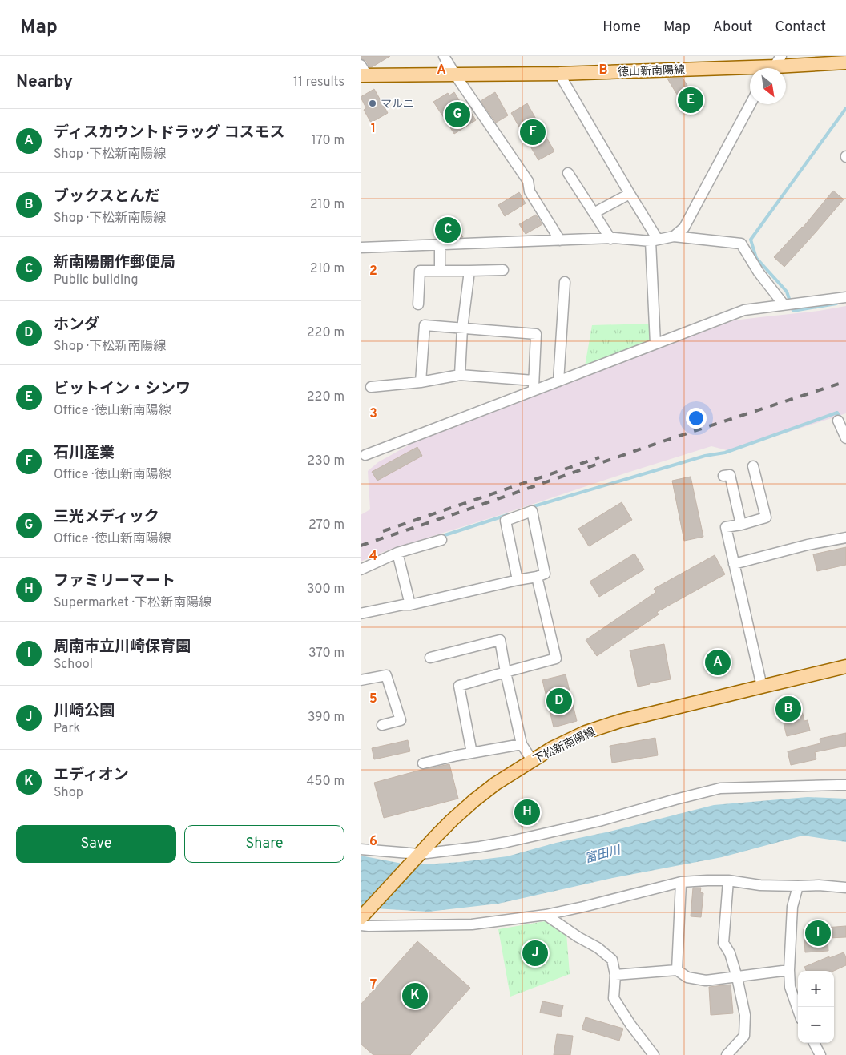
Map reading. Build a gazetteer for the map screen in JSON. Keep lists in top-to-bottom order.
{
  "streets": {
    "main road": ["徳山新南陽線", "下松新南陽線"]
  },
  "water": ["富田川"],
  "places": ["マルニ"],
  "north": "bottom right",
  "page": {
    "header": "Map",
    "nav": [
      "Home",
      "Map",
      "About",
      "Contact"
    ],
    "heading": ["Nearby", "11 results"],
    "pins": [
      "E",
      "G",
      "F",
      "C",
      "A",
      "D",
      "B",
      "H",
      "I",
      "J",
      "K"
    ],
    "list": [
      {
        "mark": "A",
        "name": "ディスカウントドラッグ コスモス",
        "note": "Shop · 下松新南陽線",
        "value": "170 m"
      },
      {
        "mark": "B",
        "name": "ブックスとんだ",
        "note": "Shop · 下松新南陽線",
        "value": "210 m"
      },
      {
        "mark": "C",
        "name": "新南陽開作郵便局",
        "note": "Public building",
        "value": "210 m"
      },
      {
        "mark": "D",
        "name": "ホンダ",
        "note": "Shop · 下松新南陽線",
        "value": "220 m"
      },
      {
        "mark": "E",
        "name": "ビットイン・シンワ",
        "note": "Office · 徳山新南陽線",
        "value": "220 m"
      },
      {
        "mark": "F",
        "name": "石川産業",
        "note": "Office · 徳山新南陽線",
        "value": "230 m"
      },
      {
        "mark": "G",
        "name": "三光メディック",
        "note": "Office · 徳山新南陽線",
        "value": "270 m"
      },
      {
        "mark": "H",
        "name": "ファミリーマート",
        "note": "Supermarket · 下松新南陽線",
        "value": "300 m"
      },
      {
        "mark": "I",
        "name": "周南市立川崎保育園",
        "note": "School",
        "value": "370 m"
      },
      {
        "mark": "J",
        "name": "川崎公園",
        "note": "Park",
        "value": "390 m"
      },
      {
        "mark": "K",
        "name": "エディオン",
        "note": "Shop",
        "value": "450 m"
      }
    ],
    "buttons": ["Save", "Share"],
    "map_buttons": ["+", "−"]
  },
  "grid": {
    "columns": ["A", "B"],
    "rows": [
      "1",
      "2",
      "3",
      "4",
      "5",
      "6",
      "7"
    ]
  }
}
